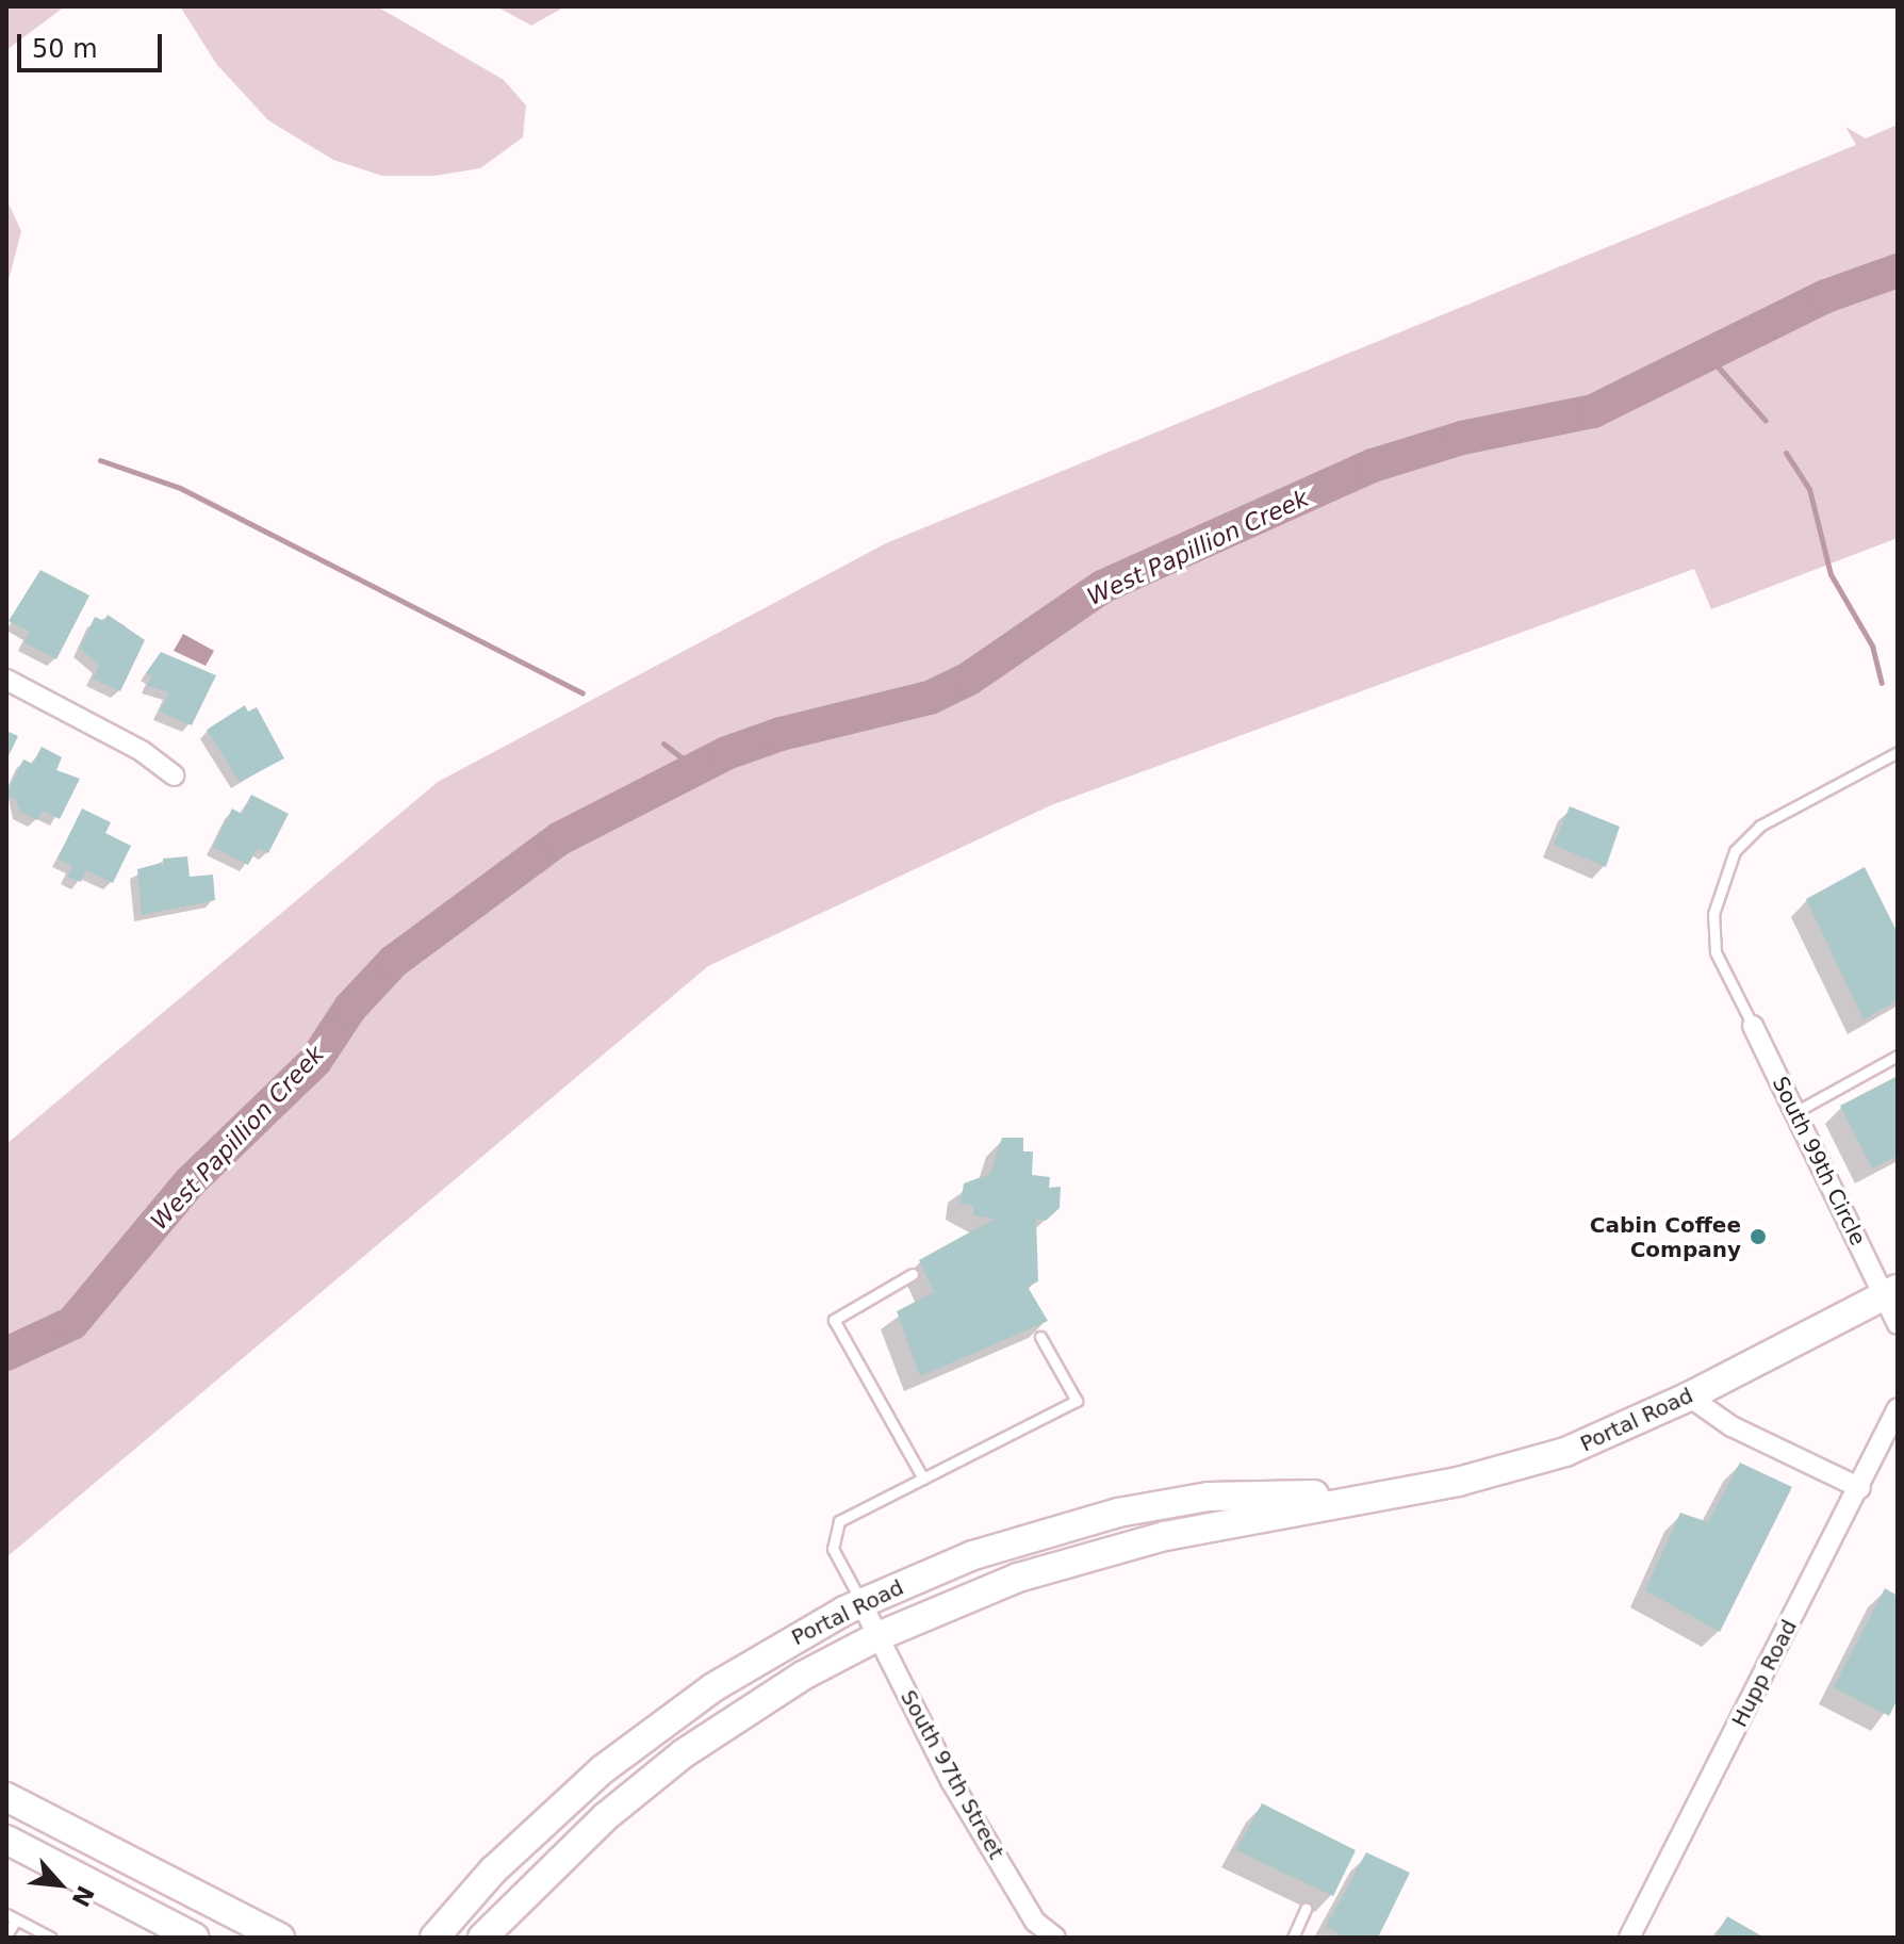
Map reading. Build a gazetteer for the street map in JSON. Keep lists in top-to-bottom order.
{
  "streets": {
    "main road": ["Portal Road"],
    "street": ["South 99th Circle", "Hupp Road", "South 97th Street"]
  },
  "crossings": [
    ["South 99th Circle", "Portal Road"],
    ["Portal Road", "South 97th Street"]
  ],
  "water": ["West Papillion Creek"],
  "places": ["Cabin Coffee Company"],
  "scale_bar": "50 m",
  "north": "bottom right"
}
